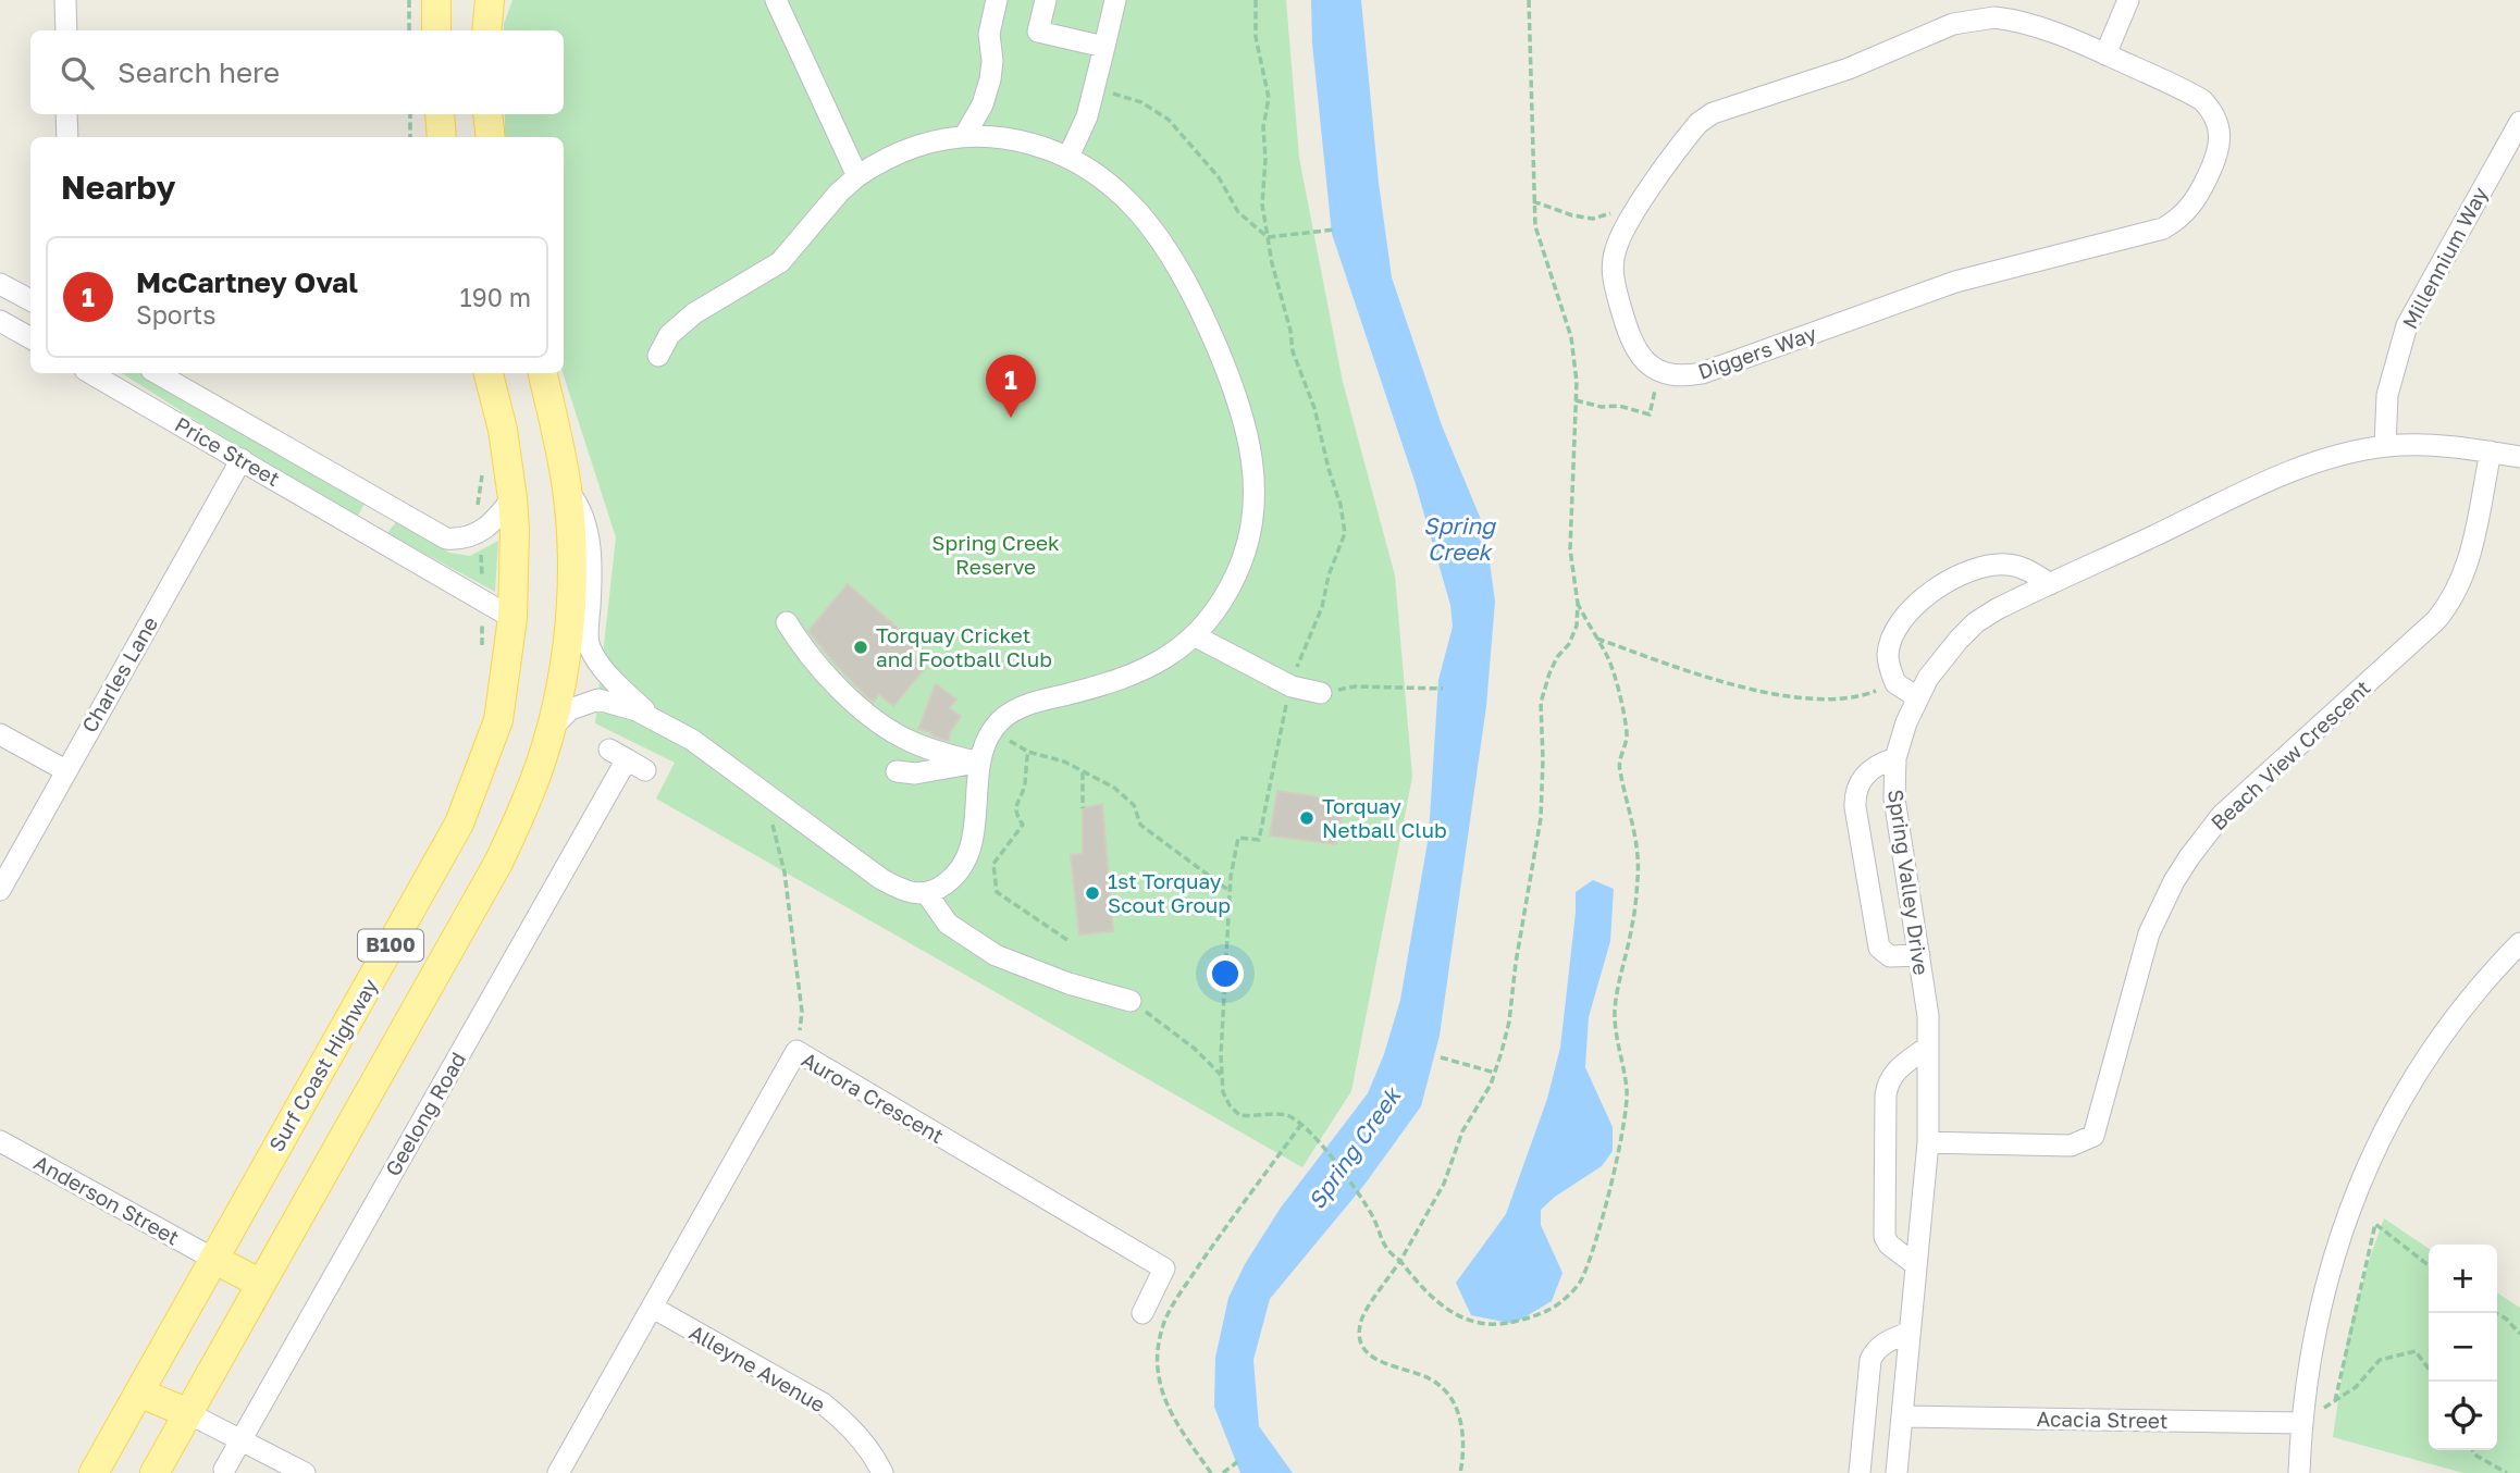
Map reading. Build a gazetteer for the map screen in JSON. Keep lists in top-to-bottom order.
{
  "streets": {
    "main road": ["B100", "Surf Coast Highway"],
    "street": [
      "Millennium Way",
      "Diggers Way",
      "Price Street",
      "Charles Lane",
      "Beach View Crescent",
      "Spring Valley Drive",
      "Aurora Crescent",
      "Geelong Road",
      "Anderson Street",
      "Alleyne Avenue",
      "Acacia Street"
    ]
  },
  "crossings": [
    ["Millennium Way", "Spring Valley Drive"],
    ["Price Street", "Charles Lane"],
    ["Price Street", "Surf Coast Highway"],
    ["Beach View Crescent", "Spring Valley Drive"],
    ["Spring Valley Drive", "Acacia Street"],
    ["Surf Coast Highway", "Anderson Street"],
    ["Aurora Crescent", "Alleyne Avenue"]
  ],
  "water": ["Spring Creek"],
  "parks": ["Spring Creek Reserve"],
  "places": ["Torquay Cricket and Football Club", "Torquay Netball Club", "1st Torquay Scout Group"],
  "page": {
    "search": "Search here",
    "heading": "Nearby",
    "list": [
      {
        "mark": "1",
        "name": "McCartney Oval",
        "note": "Sports",
        "value": "190 m"
      }
    ],
    "pins": "1",
    "map_buttons": ["+", "−"]
  }
}
